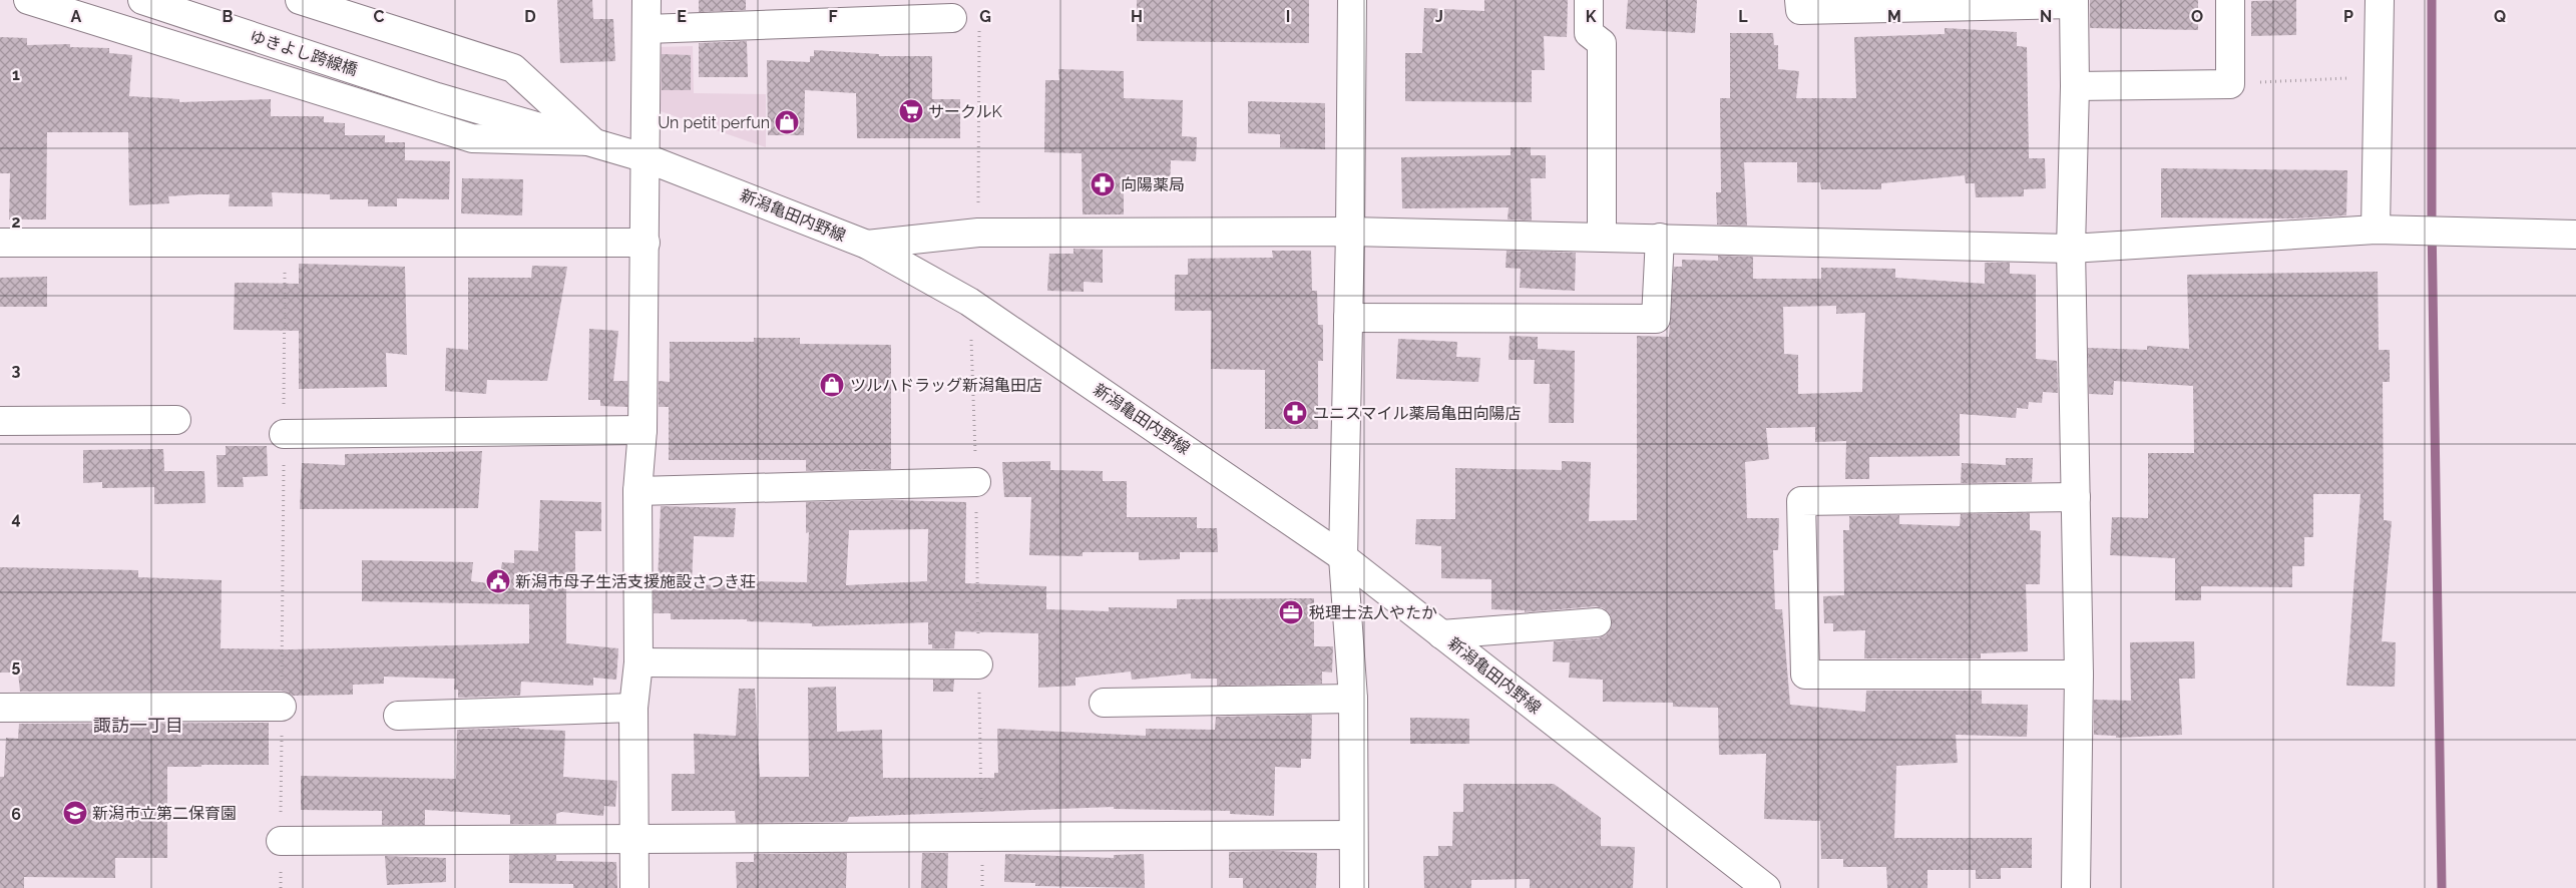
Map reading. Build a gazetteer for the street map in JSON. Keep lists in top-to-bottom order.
{
  "streets": {
    "street": ["ゆきよし跨線橋", "新潟亀田内野線"]
  },
  "crossings": [
    ["ゆきよし跨線橋", "新潟亀田内野線"]
  ],
  "districts": ["諏訪一丁目"],
  "places": {
    "supermarket": ["サークルK"],
    "shop": ["Un petit perfun", "ツルハドラッグ新潟亀田店"],
    "pharmacy": ["向陽薬局", "ユニスマイル薬局亀田向陽店"],
    "public building": ["新潟市母子生活支援施設さつき荘"],
    "office": ["税理士法人やたか"],
    "school or university": ["新潟市立第二保育園"]
  },
  "grid": {
    "columns": [
      "A",
      "B",
      "C",
      "D",
      "E",
      "F",
      "G",
      "H",
      "I",
      "J",
      "K",
      "L",
      "M",
      "N",
      "O",
      "P",
      "Q"
    ],
    "rows": [
      "1",
      "2",
      "3",
      "4",
      "5",
      "6"
    ]
  }
}
